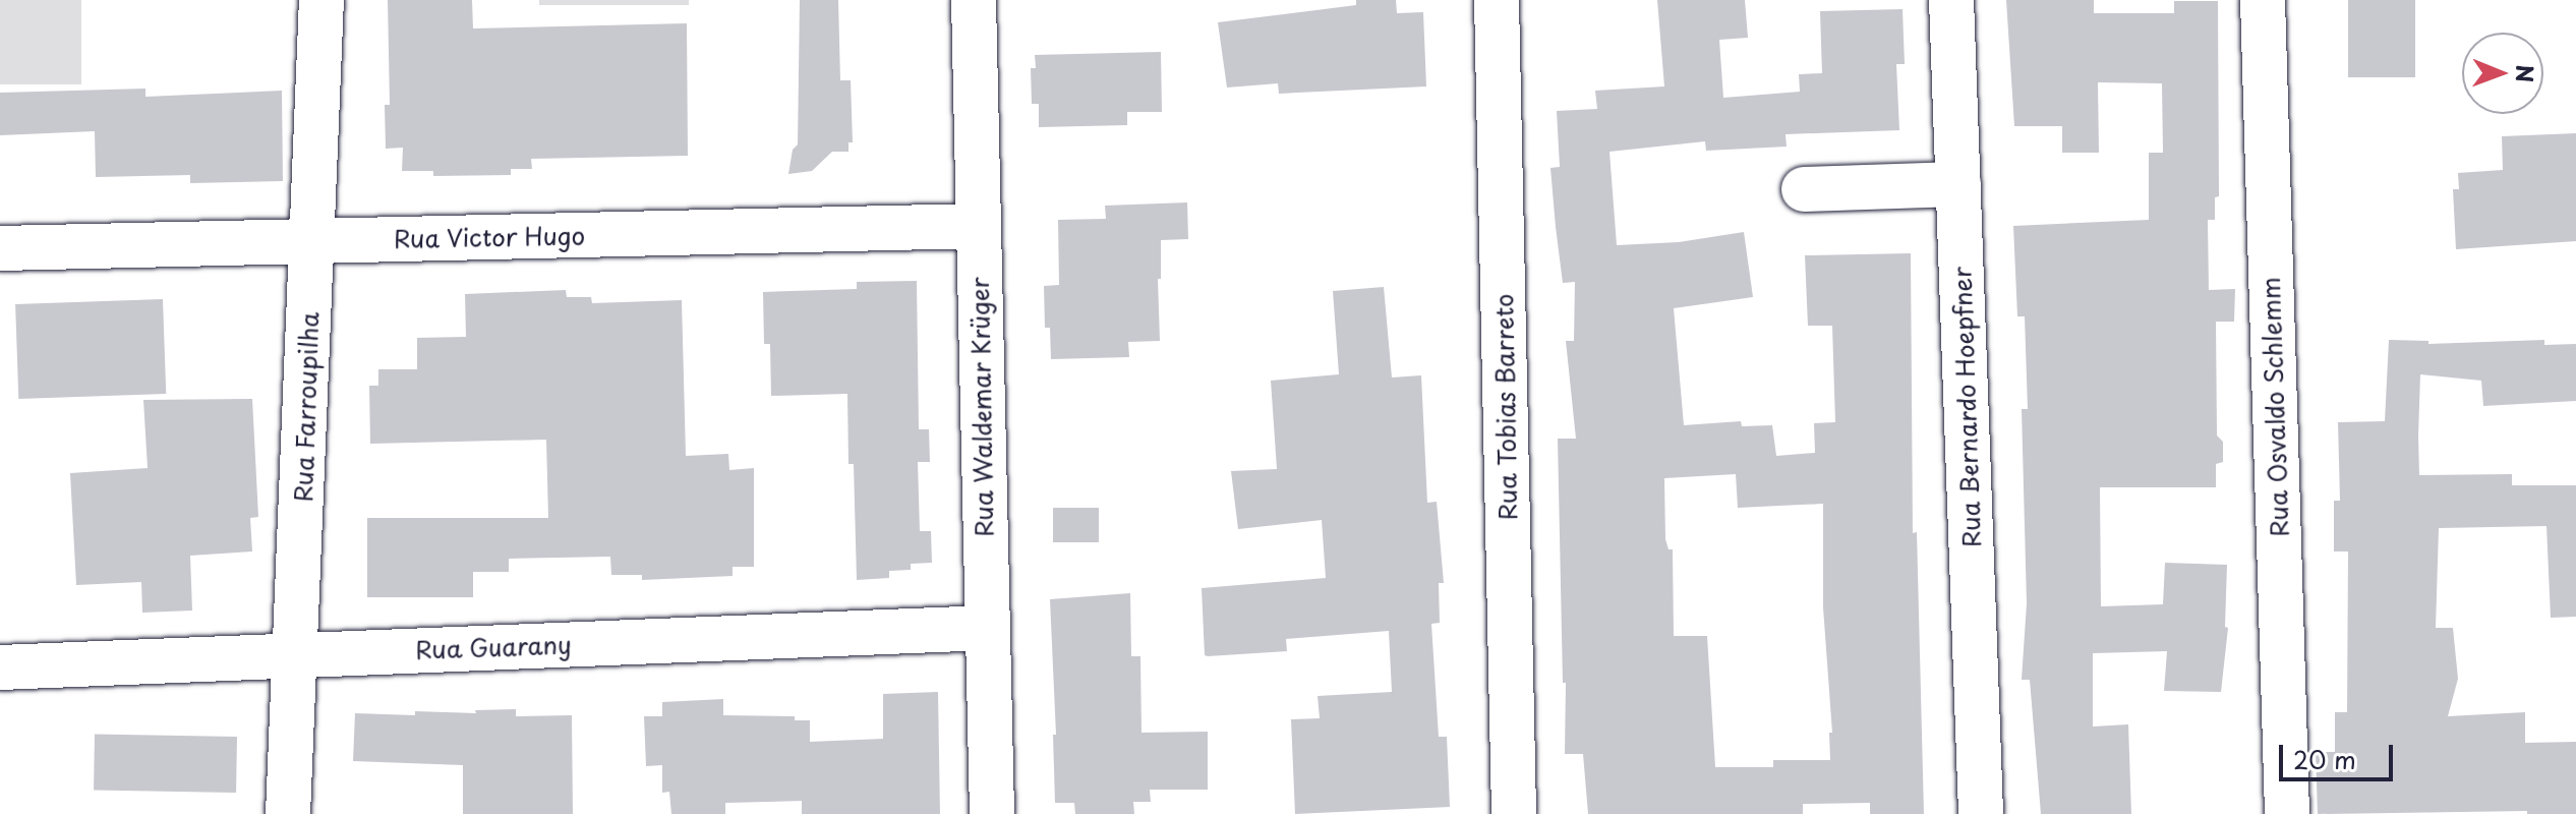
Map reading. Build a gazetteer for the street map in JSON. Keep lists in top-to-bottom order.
{
  "streets": {
    "street": [
      "Rua Victor Hugo",
      "Rua Farroupilha",
      "Rua Waldemar Krüger",
      "Rua Tobias Barreto",
      "Rua Bernardo Hoepfner",
      "Rua Osvaldo Schlemm",
      "Rua Guarany"
    ]
  },
  "crossings": [
    ["Rua Victor Hugo", "Rua Farroupilha"],
    ["Rua Victor Hugo", "Rua Waldemar Krüger"],
    ["Rua Farroupilha", "Rua Guarany"],
    ["Rua Waldemar Krüger", "Rua Guarany"]
  ],
  "scale_bar": "20 m",
  "north": "right"
}
